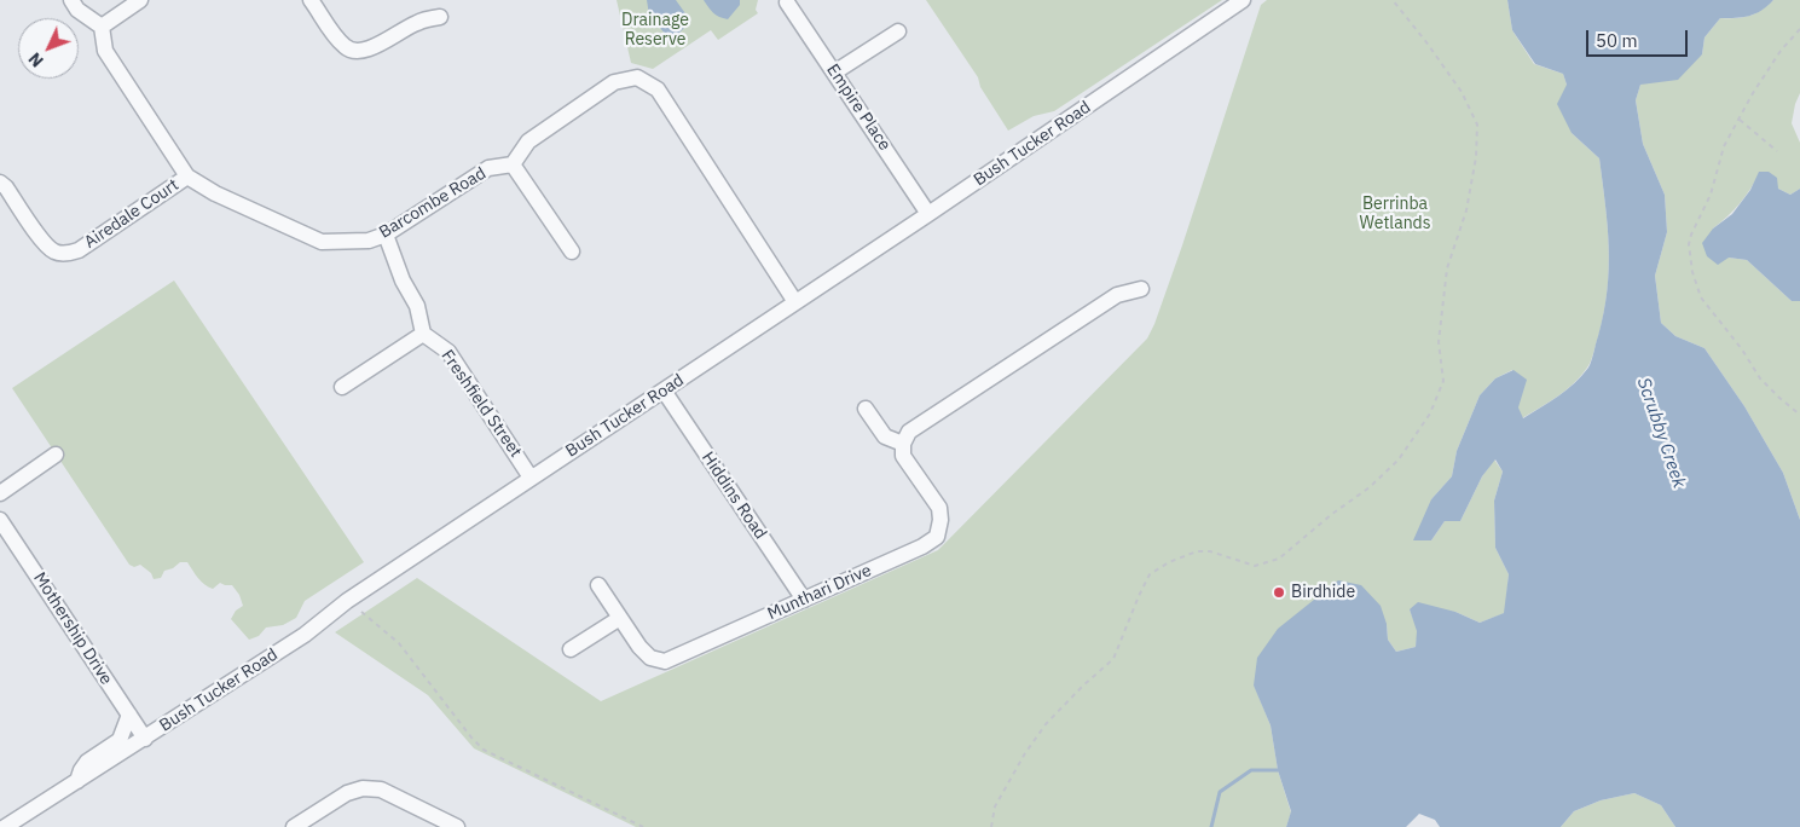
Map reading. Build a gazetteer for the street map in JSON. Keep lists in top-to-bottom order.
{
  "streets": {
    "street": [
      "Empire Place",
      "Bush Tucker Road",
      "Barcombe Road",
      "Airedale Court",
      "Freshfield Street",
      "Hiddins Road",
      "Munthari Drive",
      "Mothership Drive"
    ]
  },
  "crossings": [
    ["Empire Place", "Bush Tucker Road"],
    ["Bush Tucker Road", "Freshfield Street"],
    ["Bush Tucker Road", "Hiddins Road"],
    ["Bush Tucker Road", "Mothership Drive"],
    ["Barcombe Road", "Airedale Court"],
    ["Hiddins Road", "Munthari Drive"]
  ],
  "water": ["Scrubby Creek"],
  "parks": ["Drainage Reserve", "Berrinba Wetlands"],
  "places": ["Birdhide"],
  "scale_bar": "50 m",
  "north": "bottom left"
}
